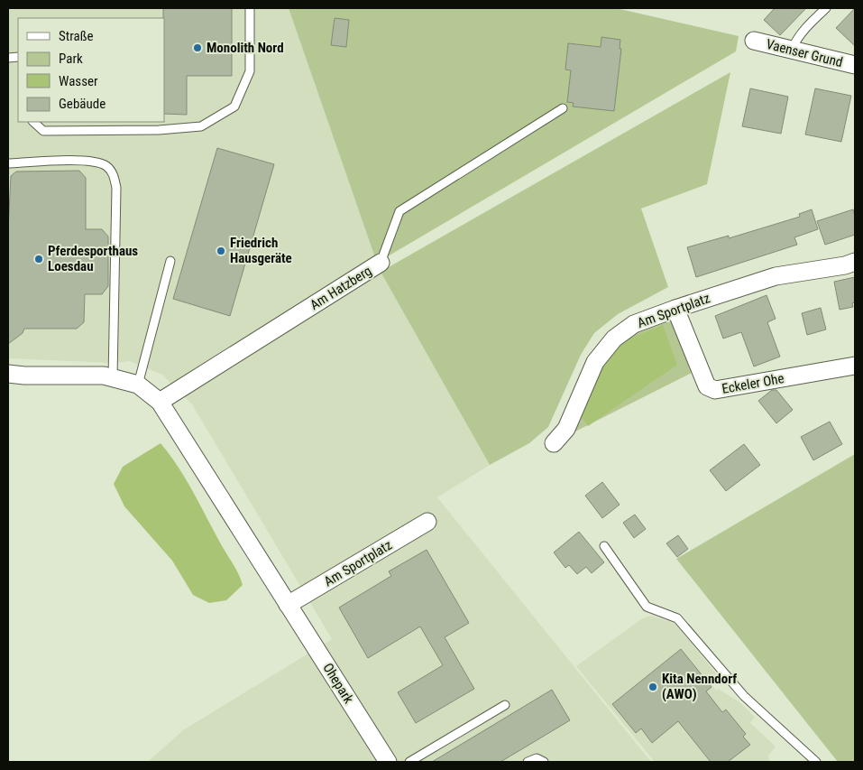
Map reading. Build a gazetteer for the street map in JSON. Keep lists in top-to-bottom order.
{
  "streets": {
    "street": [
      "Vaenser Grund",
      "Am Hatzberg",
      "Am Sportplatz",
      "Eckeler Ohe",
      "Ohepark"
    ]
  },
  "crossings": [
    ["Am Sportplatz", "Eckeler Ohe"],
    ["Am Sportplatz", "Ohepark"]
  ],
  "places": [
    "Monolith Nord",
    "Friedrich Hausgeräte",
    "Pferdesporthaus Loesdau",
    "Kita Nenndorf (AWO)"
  ],
  "legend": [
    "Straße",
    "Park",
    "Wasser",
    "Gebäude"
  ]
}
